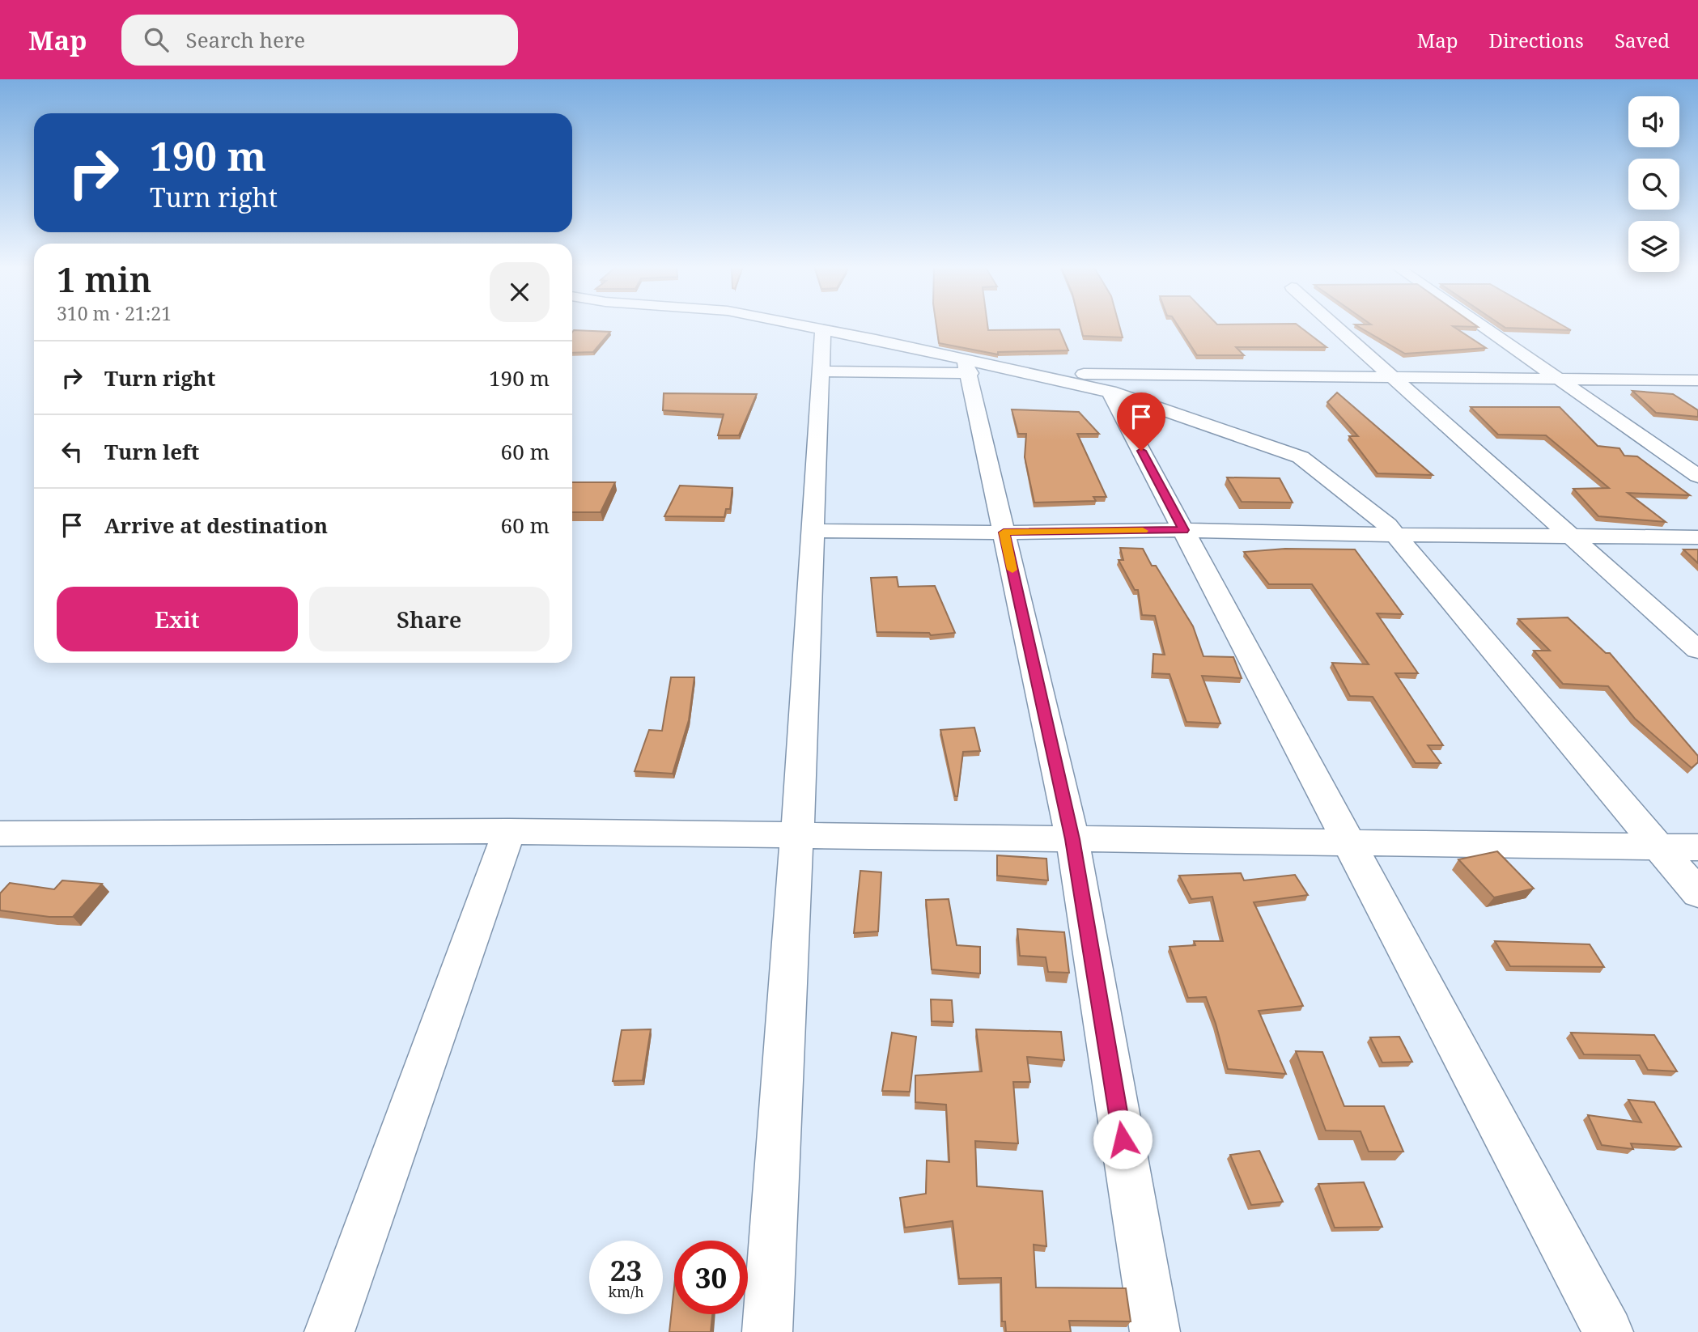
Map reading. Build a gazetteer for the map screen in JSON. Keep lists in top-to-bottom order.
{
  "page": {
    "header": "Map",
    "search": "Search here",
    "nav": ["Map", "Directions", "Saved"],
    "turn": ["190 m", "Turn right"],
    "heading": ["1 min", "310 m · 21:21"],
    "list": [
      {
        "name": "Turn right",
        "value": "190 m"
      },
      {
        "name": "Turn left",
        "value": "60 m"
      },
      {
        "name": "Arrive at destination",
        "value": "60 m"
      }
    ],
    "buttons": ["Exit", "Share"],
    "speed": "23 km/h",
    "limit": "30"
  }
}
